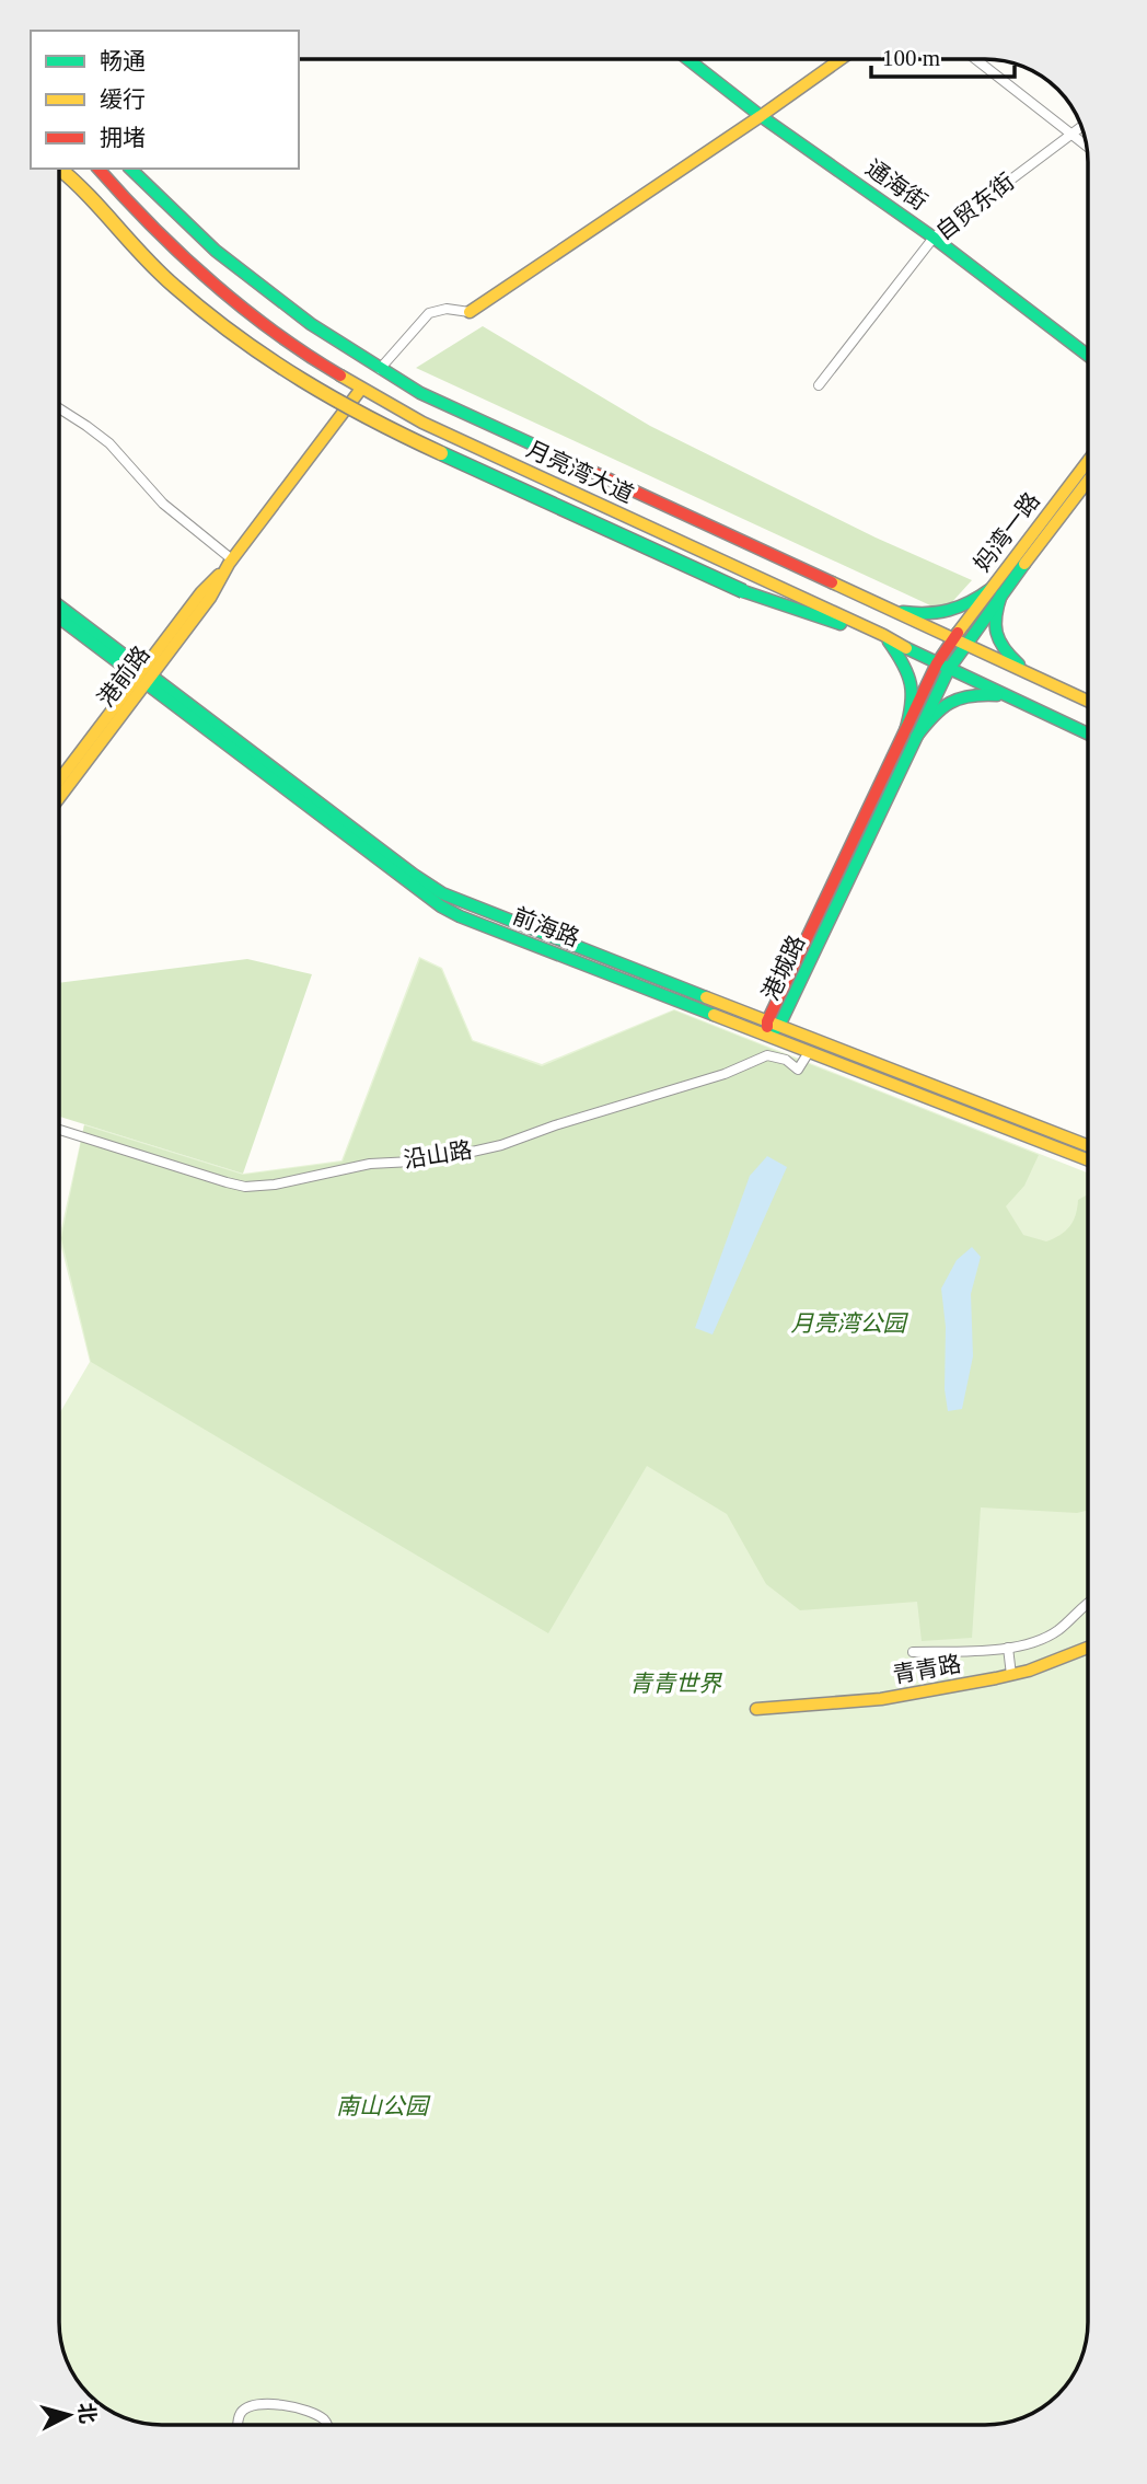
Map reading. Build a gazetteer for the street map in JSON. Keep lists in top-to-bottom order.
{
  "streets": {
    "street": [
      "通海街",
      "自贸东街",
      "月亮湾大道",
      "妈湾一路",
      "港前路",
      "前海路",
      "港城路",
      "沿山路",
      "青青路"
    ]
  },
  "crossings": [
    ["通海街", "自贸东街"],
    ["月亮湾大道", "妈湾一路"],
    ["月亮湾大道", "港前路"],
    ["月亮湾大道", "港城路"],
    ["妈湾一路", "港城路"],
    ["港前路", "前海路"],
    ["前海路", "港城路"],
    ["前海路", "沿山路"]
  ],
  "parks": ["月亮湾公园", "青青世界", "南山公园"],
  "legend": ["畅通", "缓行", "拥堵"],
  "scale_bar": "100 m",
  "north": "right"
}
